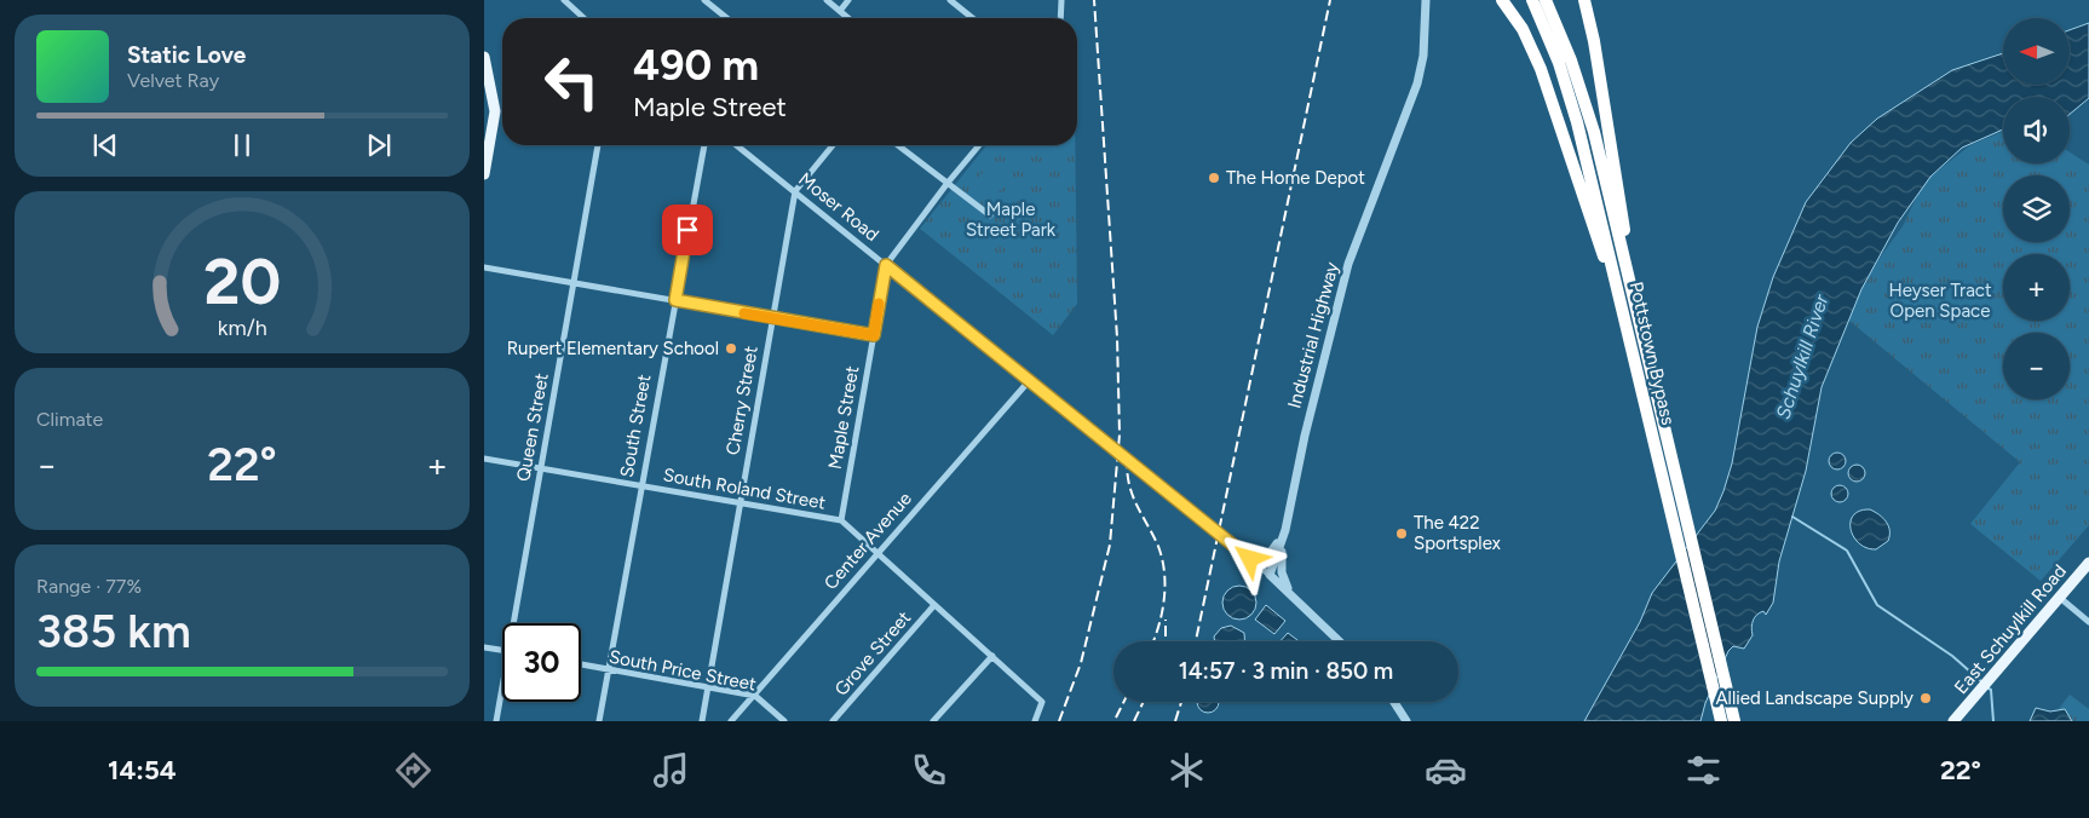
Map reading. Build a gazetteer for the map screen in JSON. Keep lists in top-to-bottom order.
{
  "streets": {
    "highway": ["Pottstown Bypass"],
    "main road": ["East Schuylkill Road"],
    "street": [
      "Moser Road",
      "Industrial Highway",
      "Cherry Street",
      "Maple Street",
      "South Street",
      "Queen Street",
      "South Roland Street",
      "Center Avenue",
      "Grove Street",
      "South Price Street"
    ]
  },
  "crossings": [
    ["Moser Road", "Industrial Highway"],
    ["Moser Road", "Cherry Street"],
    ["Moser Road", "Maple Street"],
    ["Moser Road", "Center Avenue"],
    ["Cherry Street", "South Roland Street"],
    ["Cherry Street", "South Price Street"],
    ["Maple Street", "South Roland Street"],
    ["South Street", "South Roland Street"],
    ["South Street", "South Price Street"],
    ["Queen Street", "South Roland Street"],
    ["South Roland Street", "Center Avenue"],
    ["South Roland Street", "Grove Street"],
    ["Center Avenue", "South Price Street"]
  ],
  "water": ["Schuylkill River"],
  "parks": ["Maple Street Park", "Heyser Tract Open Space"],
  "places": [
    "The Home Depot",
    "Rupert Elementary School",
    "The 422 Sportsplex",
    "Allied Landscape Supply"
  ],
  "north": "left",
  "page": {
    "map_buttons": ["+", "−"],
    "turn": ["490 m", "Maple Street"],
    "song": ["Static Love", "Velvet Ray"],
    "tile": [
      "Climate",
      ["Range · 77%", "385 km"]
    ],
    "heat": ["−", "22°", "+"],
    "limit": "30",
    "trip": "14:57 · 3 min · 850 m",
    "tabs": ["14:54", "22°"],
    "gauge": ["20", "km/h"]
  }
}
